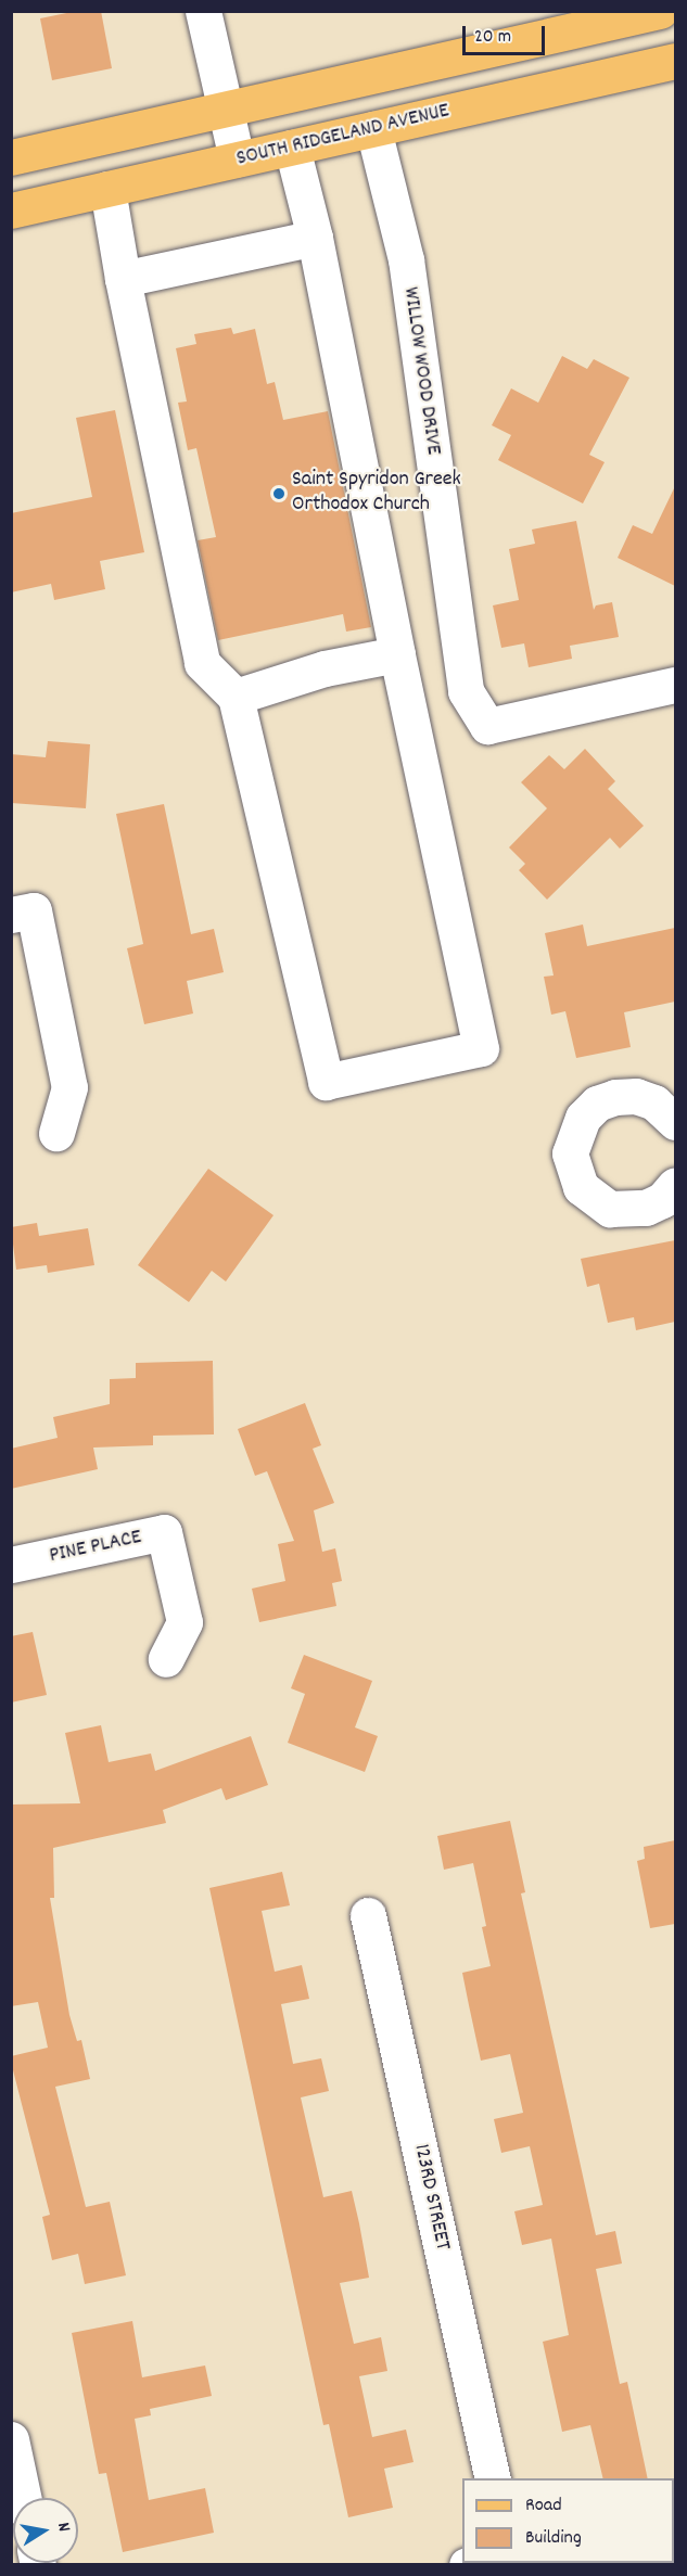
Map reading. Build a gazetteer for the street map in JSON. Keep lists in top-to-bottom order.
{
  "streets": {
    "main road": ["SOUTH RIDGELAND AVENUE"],
    "street": ["WILLOW WOOD DRIVE", "PINE PLACE", "123RD STREET"]
  },
  "crossings": [
    ["SOUTH RIDGELAND AVENUE", "WILLOW WOOD DRIVE"]
  ],
  "places": ["Saint Spyridon Greek Orthodox Church"],
  "legend": ["Road", "Building"],
  "scale_bar": "20 m",
  "north": "right"
}
